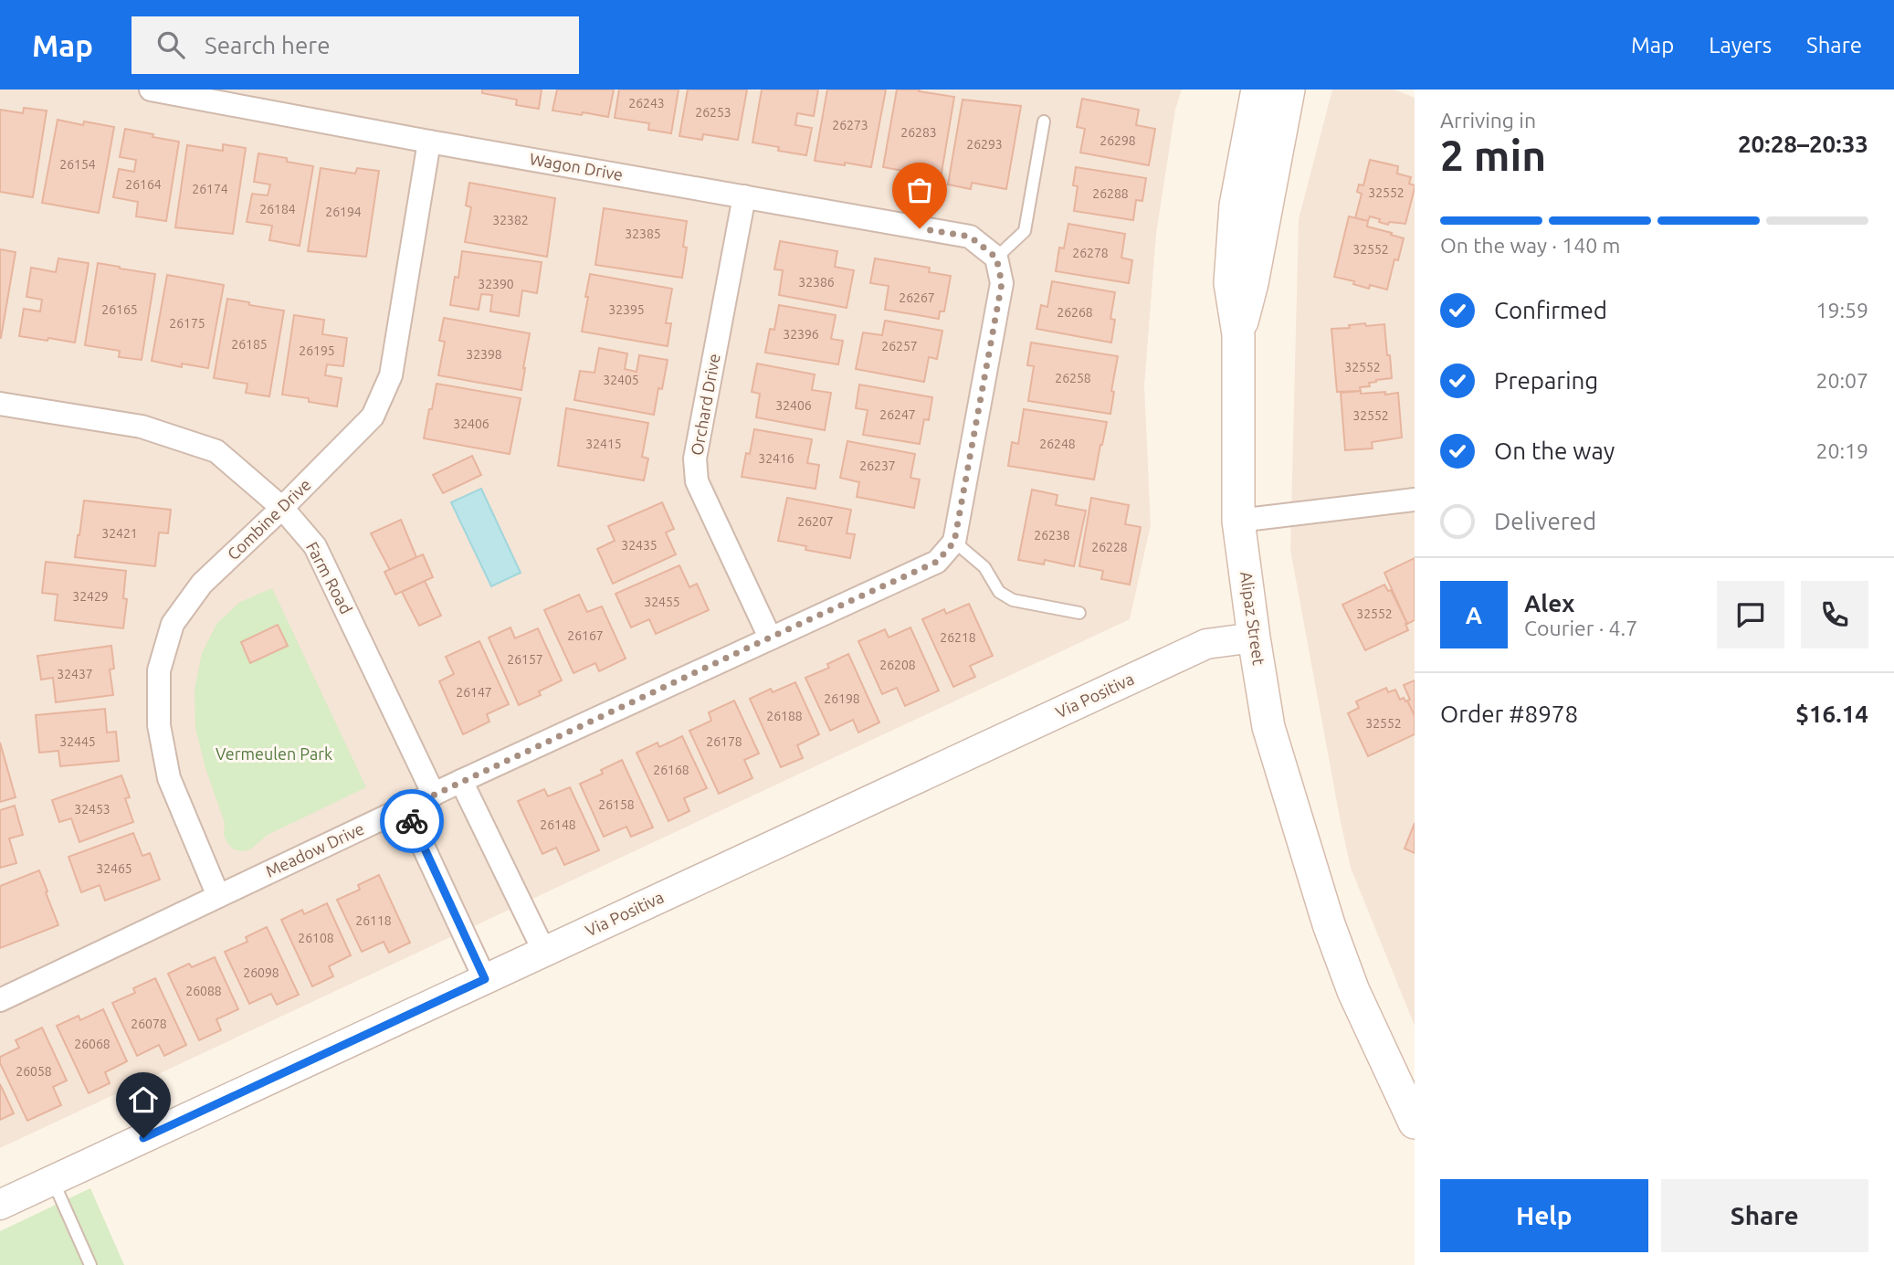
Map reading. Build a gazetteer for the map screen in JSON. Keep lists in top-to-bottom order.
{
  "streets": {
    "main road": ["Alipaz Street"],
    "street": [
      "Wagon Drive",
      "Orchard Drive",
      "Combine Drive",
      "Farm Road",
      "Via Positiva",
      "Meadow Drive"
    ]
  },
  "crossings": [
    ["Wagon Drive", "Orchard Drive"],
    ["Wagon Drive", "Combine Drive"],
    ["Orchard Drive", "Meadow Drive"],
    ["Combine Drive", "Farm Road"],
    ["Combine Drive", "Meadow Drive"],
    ["Farm Road", "Meadow Drive"],
    ["Alipaz Street", "Via Positiva"]
  ],
  "parks": ["Vermeulen Park"],
  "house_numbers": [
    "26243",
    "26253",
    "26273",
    "26283",
    "26298",
    "26293",
    "26154",
    "26164",
    "26174",
    "32552",
    "26288",
    "26184",
    "26194",
    "32382",
    "32385",
    "32552",
    "26278",
    "32386",
    "32390",
    "26267",
    "26165",
    "32395",
    "26268",
    "26175",
    "32396",
    "26185",
    "26257",
    "26195",
    "32398",
    "32552",
    "26258",
    "32405",
    "32406",
    "26247",
    "32552",
    "32406",
    "32415",
    "26248",
    "32416",
    "26237",
    "26207",
    "32421",
    "26238",
    "32435",
    "26228",
    "32429",
    "32455",
    "32552",
    "26167",
    "26218",
    "26157",
    "26208",
    "32437",
    "26147",
    "26198",
    "26188",
    "32552",
    "32445",
    "26178",
    "26168",
    "26158",
    "32453",
    "26148",
    "32465",
    "26118",
    "26108",
    "26098",
    "26088",
    "26078",
    "26068",
    "26058"
  ],
  "page": {
    "header": "Map",
    "search": "Search here",
    "nav": ["Map", "Layers", "Share"],
    "heading": ["2 min", "Arriving in", "20:28–20:33"],
    "panel": [
      "Alex",
      "Courier · 4.7",
      "Order #8978",
      "$16.14"
    ],
    "bar": "On the way · 140 m",
    "list": [
      ["Confirmed", "19:59"],
      ["Preparing", "20:07"],
      ["On the way", "20:19"],
      "Delivered"
    ],
    "round": "A",
    "buttons": ["Help", "Share"]
  }
}
